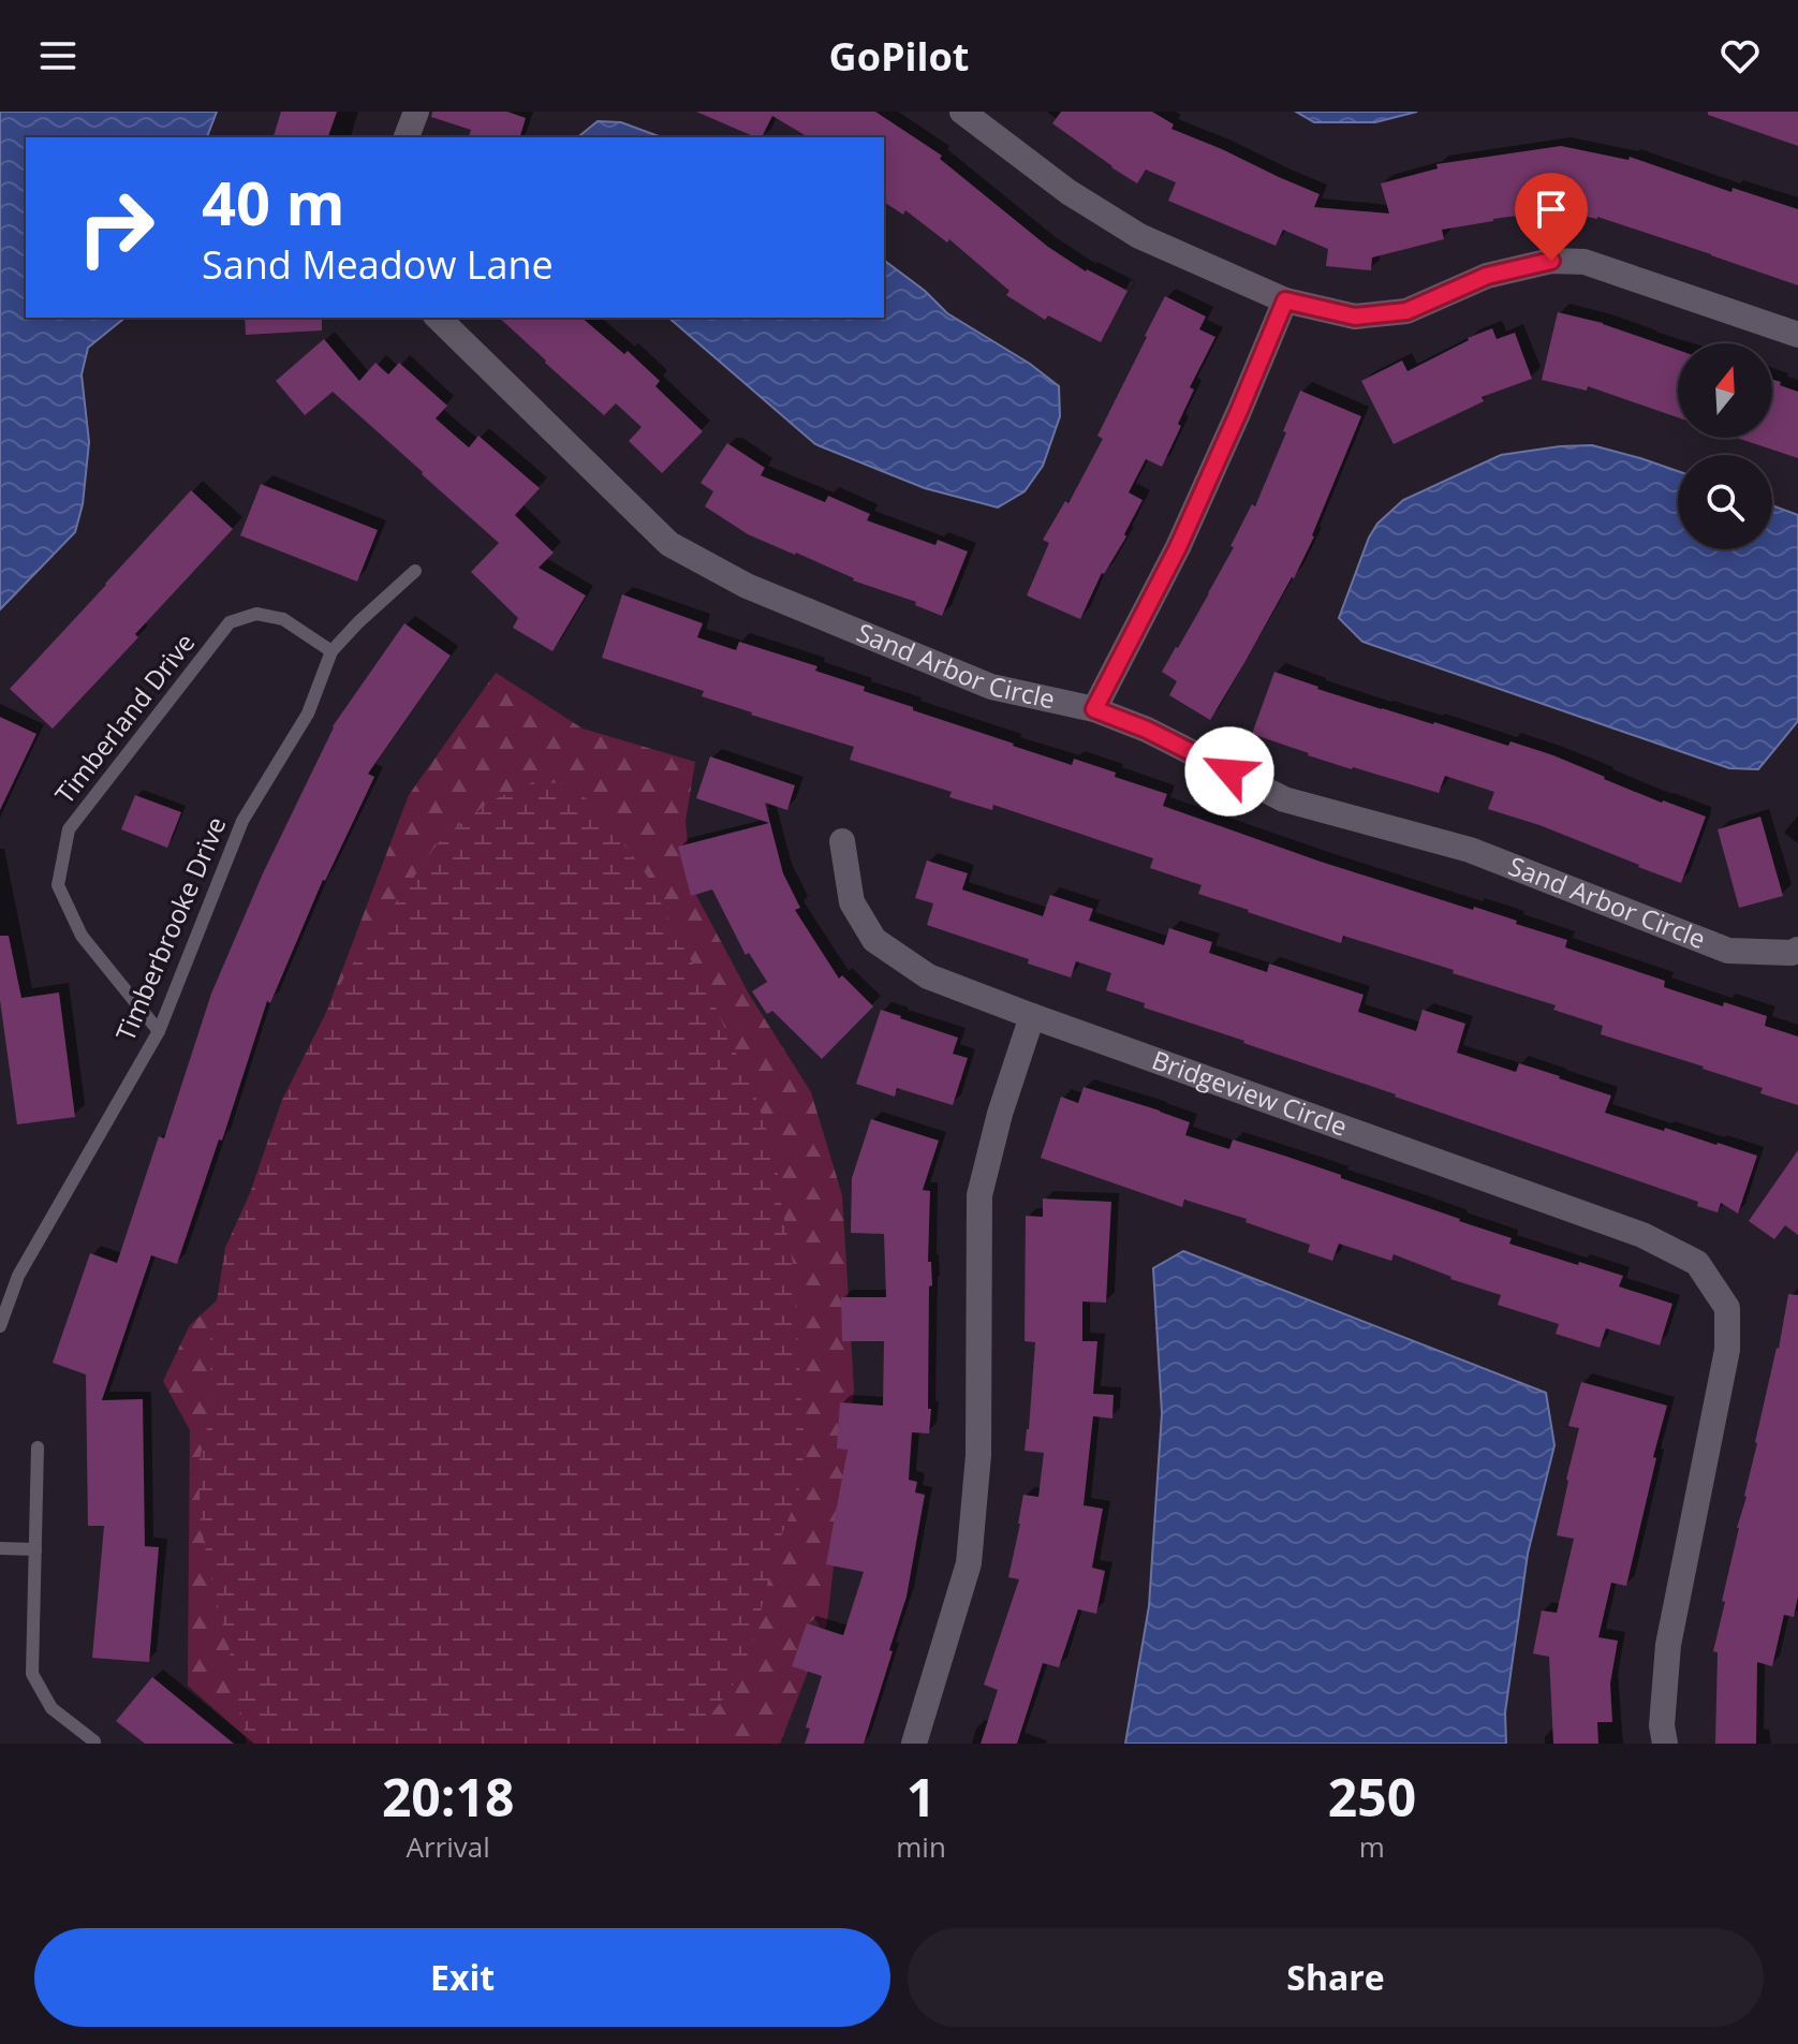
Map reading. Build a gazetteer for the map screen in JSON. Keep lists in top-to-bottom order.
{
  "streets": {
    "street": ["Sand Arbor Circle", "Bridgeview Circle"],
    "lane": ["Timberland Drive", "Timberbrooke Drive"]
  },
  "crossings": [
    ["Timberland Drive", "Timberbrooke Drive"]
  ],
  "north": "top",
  "page": {
    "header": "GoPilot",
    "turn": ["40 m", "Sand Meadow Lane"],
    "eta": [
      "20:18",
      "Arrival",
      "1",
      "min",
      "250",
      "m"
    ],
    "buttons": ["Exit", "Share"]
  }
}
